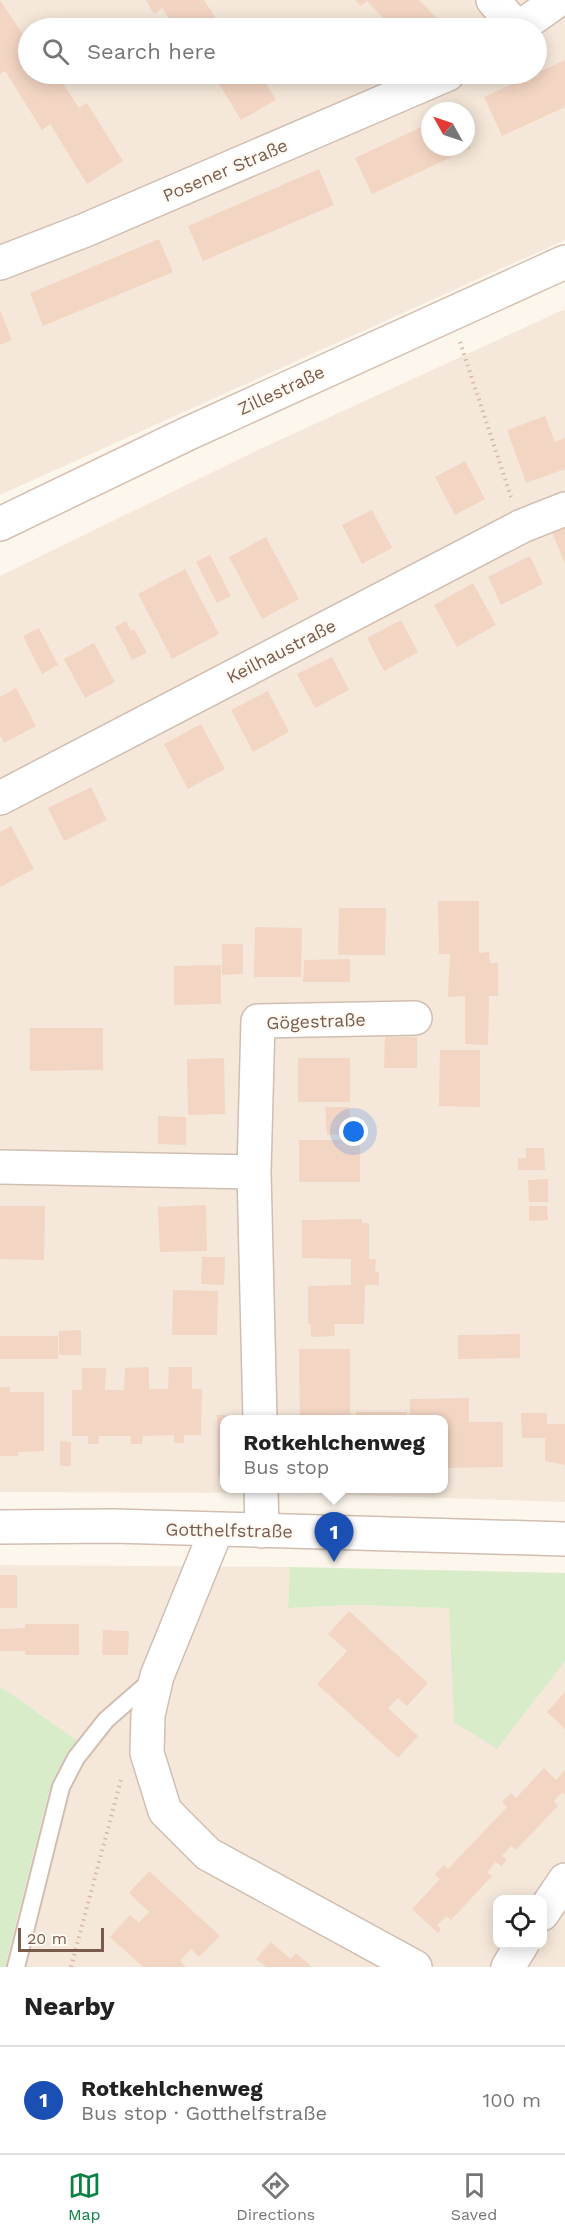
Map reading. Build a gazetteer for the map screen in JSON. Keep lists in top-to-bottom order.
{
  "streets": {
    "street": [
      "Posener Straße",
      "Zillestraße",
      "Keilhaustraße",
      "Gögestraße",
      "Gotthelfstraße"
    ]
  },
  "scale_bar": "20 m",
  "north": "top left",
  "page": {
    "search": "Search here",
    "popup": ["Rotkehlchenweg", "Bus stop"],
    "pins": "1",
    "scale": "20 m",
    "heading": "Nearby",
    "list": [
      {
        "mark": "1",
        "name": "Rotkehlchenweg",
        "note": "Bus stop · Gotthelfstraße",
        "value": "100 m"
      }
    ],
    "nav": ["Map", "Directions", "Saved"]
  }
}
